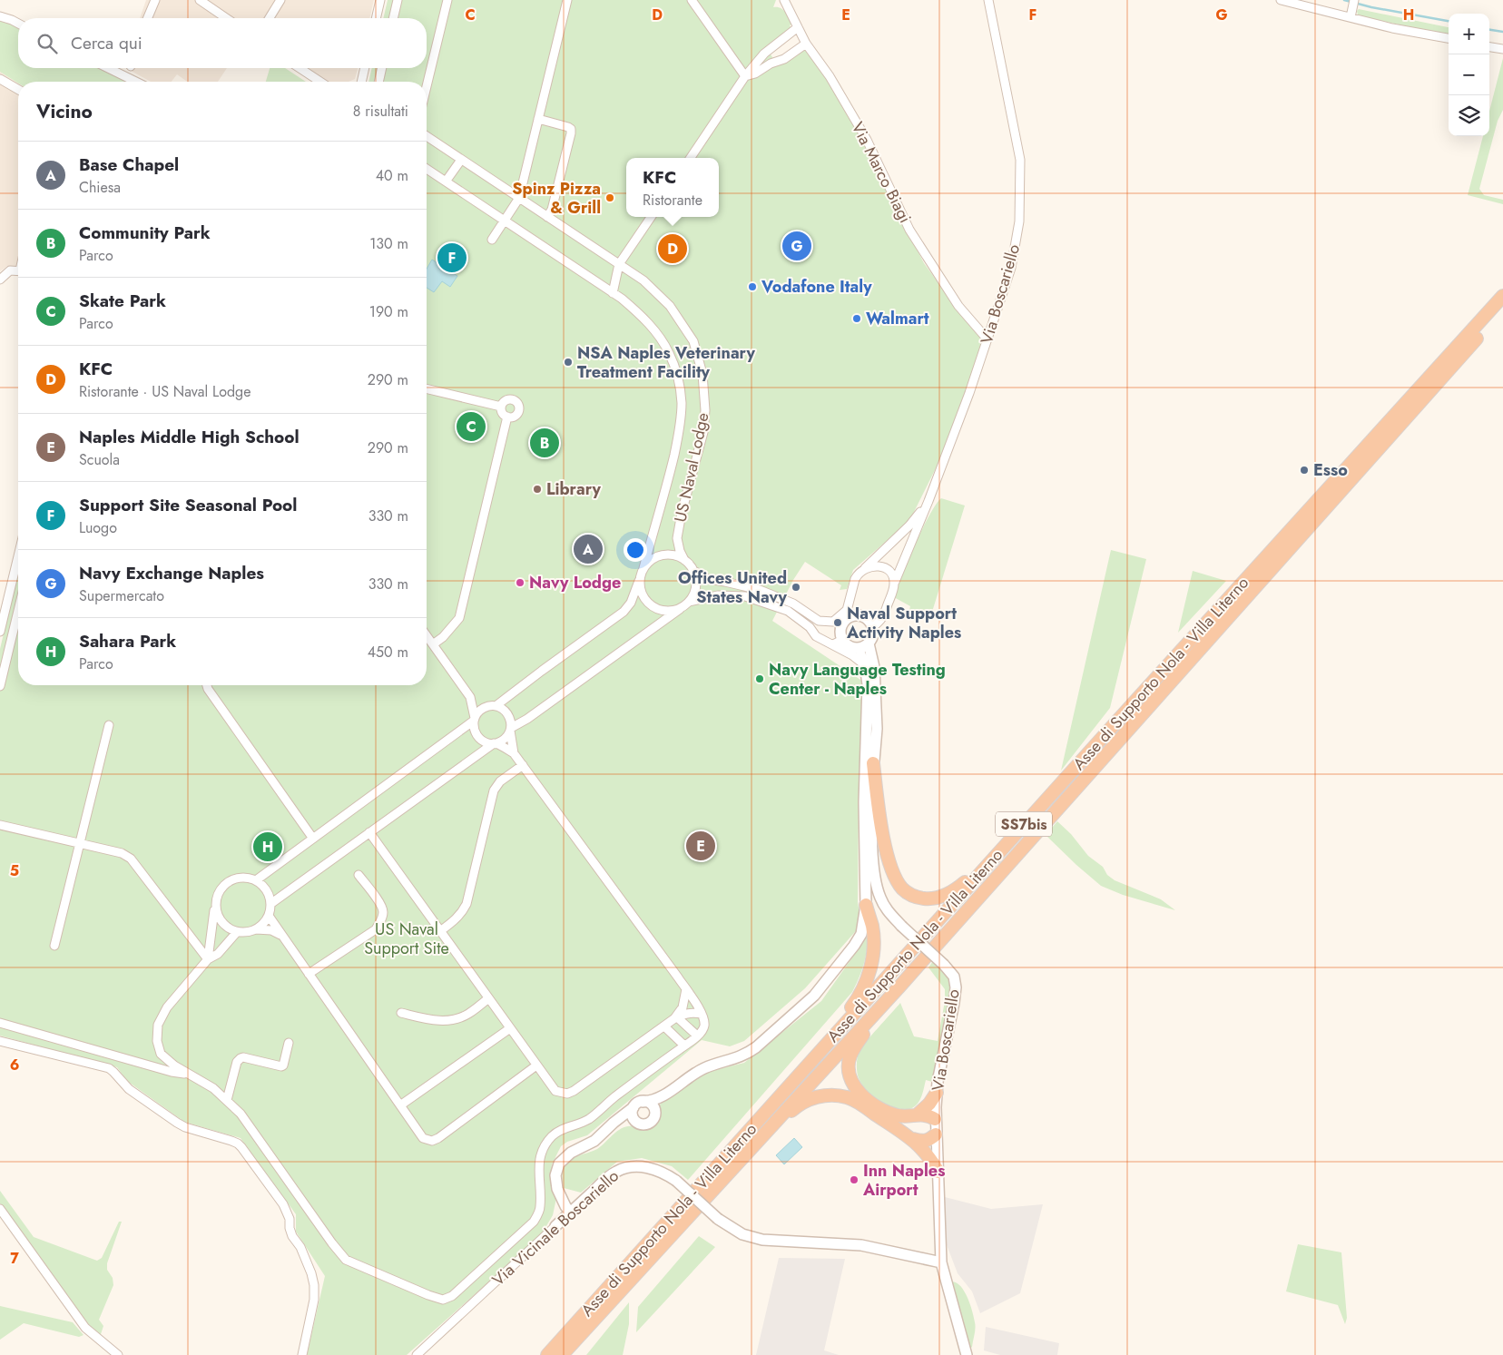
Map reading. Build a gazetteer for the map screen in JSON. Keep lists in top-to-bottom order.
{
  "streets": {
    "highway": ["Asse di Supporto Nola - Villa Literno", "SS7bis"],
    "street": [
      "Via Marco Biagi",
      "Via Boscariello",
      "US Naval Lodge",
      "Via Vicinale Boscariello"
    ]
  },
  "crossings": [
    ["Via Marco Biagi", "Via Boscariello"],
    ["Via Boscariello", "Via Vicinale Boscariello"]
  ],
  "parks": ["US Naval Support Site"],
  "places": [
    "Spinz Pizza & Grill",
    "Vodafone Italy",
    "Walmart",
    "NSA Naples Veterinary Treatment Facility",
    "Esso",
    "Library",
    "Navy Lodge",
    "Offices United States Navy",
    "Naval Support Activity Naples",
    "Navy Language Testing Center - Naples",
    "Inn Naples Airport"
  ],
  "page": {
    "map_buttons": ["+", "−"],
    "search": "Cerca qui",
    "heading": ["Vicino", "8 risultati"],
    "list": [
      {
        "mark": "A",
        "name": "Base Chapel",
        "note": "Chiesa",
        "value": "40 m"
      },
      {
        "mark": "B",
        "name": "Community Park",
        "note": "Parco",
        "value": "130 m"
      },
      {
        "mark": "C",
        "name": "Skate Park",
        "note": "Parco",
        "value": "190 m"
      },
      {
        "mark": "D",
        "name": "KFC",
        "note": "Ristorante · US Naval Lodge",
        "value": "290 m"
      },
      {
        "mark": "E",
        "name": "Naples Middle High School",
        "note": "Scuola",
        "value": "290 m"
      },
      {
        "mark": "F",
        "name": "Support Site Seasonal Pool",
        "note": "Luogo",
        "value": "330 m"
      },
      {
        "mark": "G",
        "name": "Navy Exchange Naples",
        "note": "Supermercato",
        "value": "330 m"
      },
      {
        "mark": "H",
        "name": "Sahara Park",
        "note": "Parco",
        "value": "450 m"
      }
    ],
    "popup": ["KFC", "Ristorante"],
    "pins": [
      "G",
      "D",
      "F",
      "C",
      "B",
      "A",
      "E",
      "H"
    ]
  },
  "grid": {
    "columns": [
      "C",
      "D",
      "E",
      "F",
      "G",
      "H"
    ],
    "rows": ["5", "6", "7"]
  }
}
